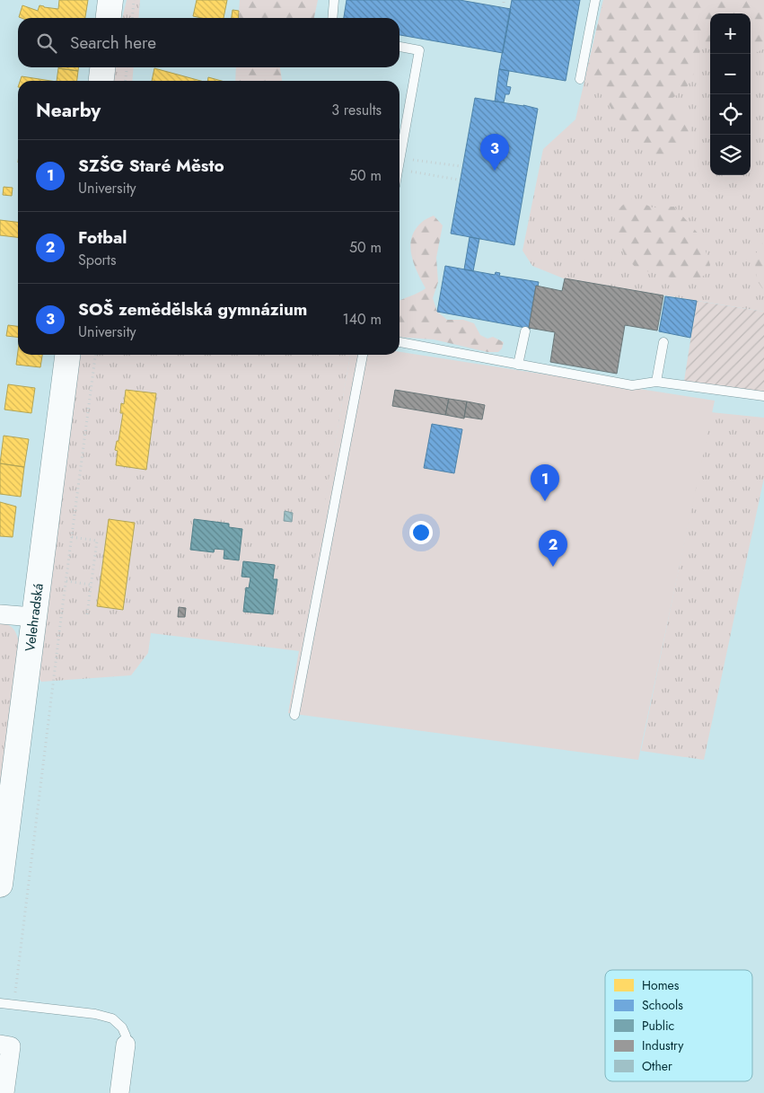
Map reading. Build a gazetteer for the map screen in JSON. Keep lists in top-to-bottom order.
{
  "streets": {
    "street": ["Velehradská"]
  },
  "legend": [
    "Homes",
    "Schools",
    "Public",
    "Industry",
    "Other"
  ],
  "page": {
    "map_buttons": ["+", "−"],
    "search": "Search here",
    "heading": ["Nearby", "3 results"],
    "pins": ["3", "1", "2"],
    "list": [
      {
        "mark": "1",
        "name": "SZŠG Staré Město",
        "note": "University",
        "value": "50 m"
      },
      {
        "mark": "2",
        "name": "Fotbal",
        "note": "Sports",
        "value": "50 m"
      },
      {
        "mark": "3",
        "name": "SOŠ zemědělská gymnázium",
        "note": "University",
        "value": "140 m"
      }
    ]
  }
}
